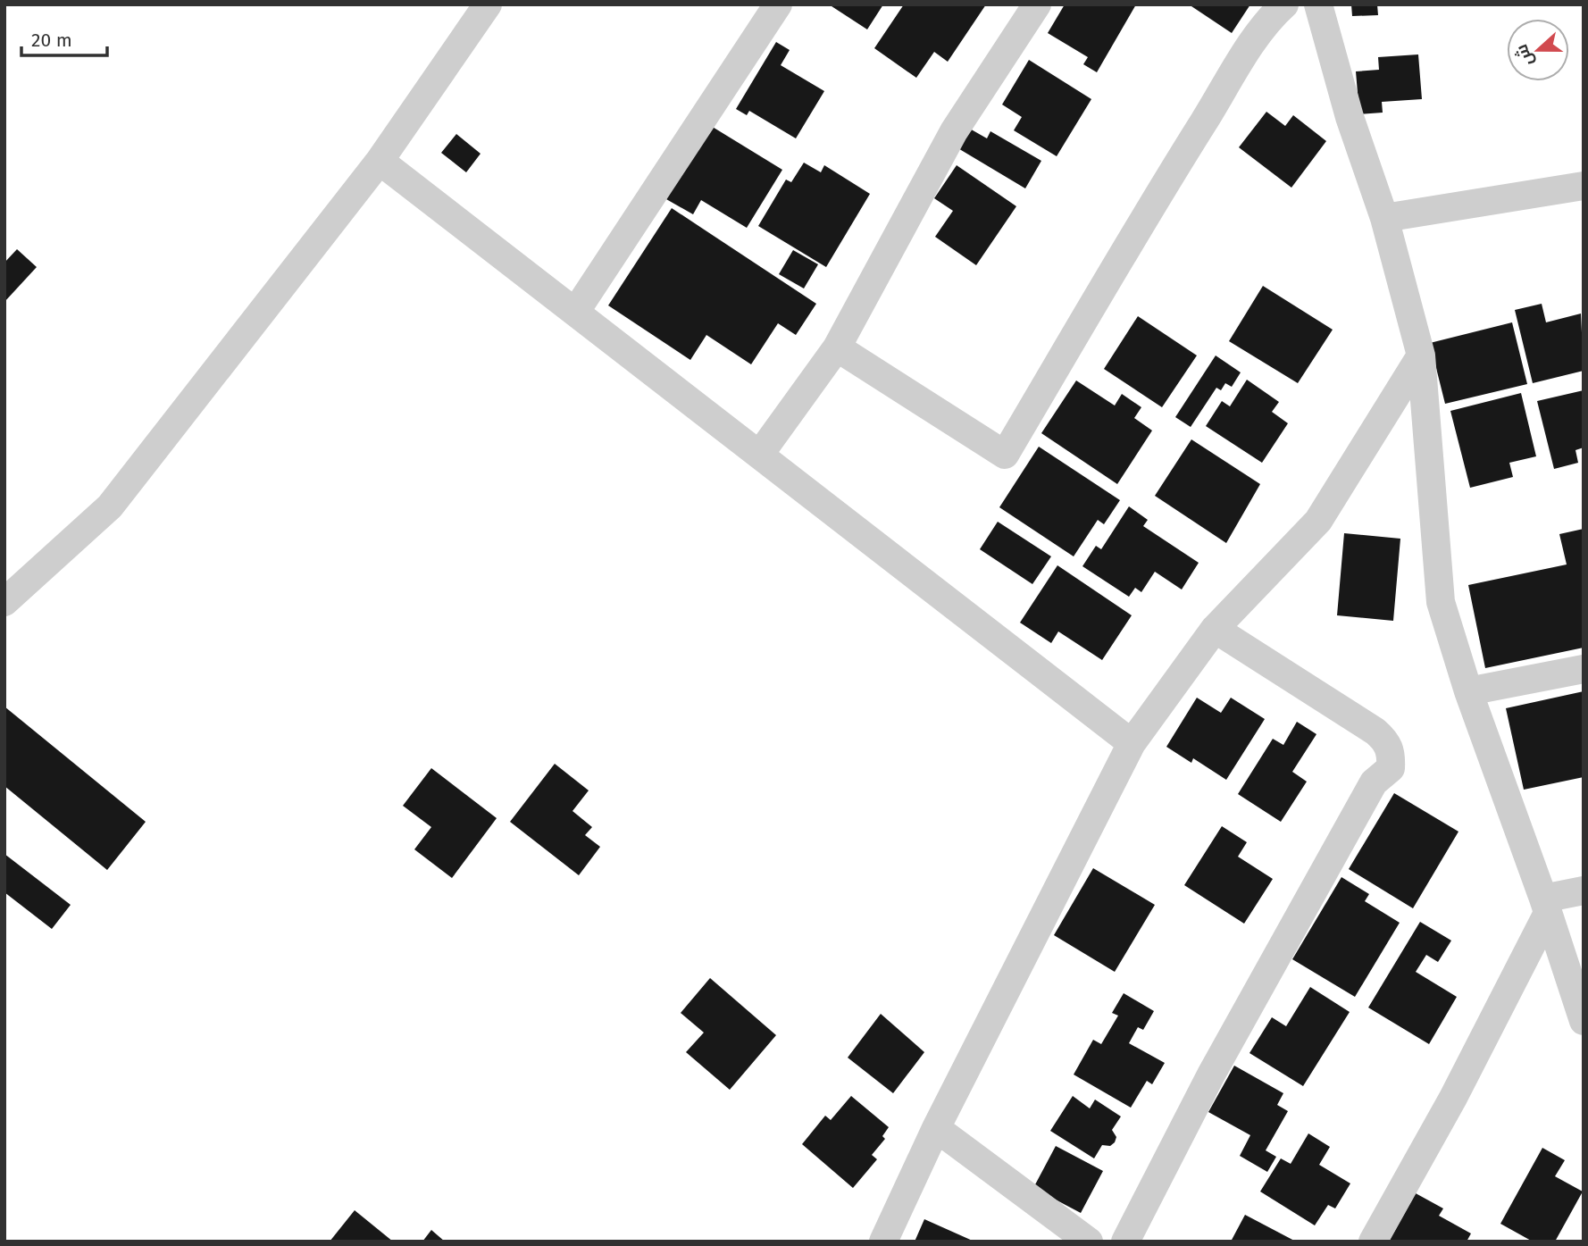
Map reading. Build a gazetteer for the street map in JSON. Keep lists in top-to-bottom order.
{
  "scale_bar": "20 m",
  "north": "left"
}
